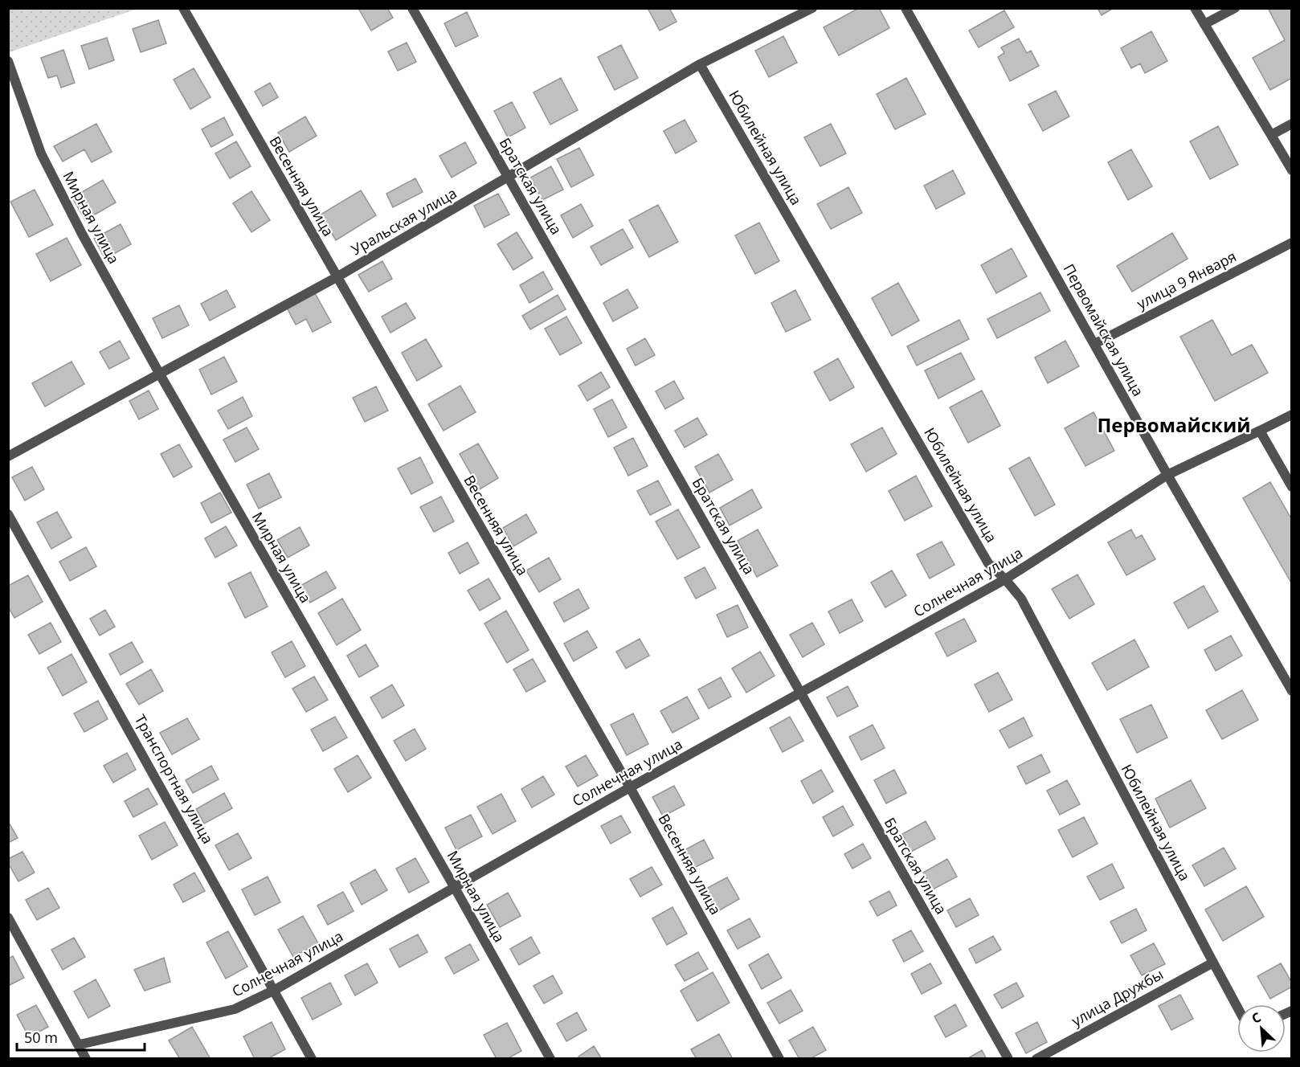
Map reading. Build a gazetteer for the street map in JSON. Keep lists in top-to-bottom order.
{
  "streets": {
    "street": [
      "Юбилейная улица",
      "Весенняя улица",
      "Братская улица",
      "Мирная улица",
      "Уральская улица",
      "улица 9 Января",
      "Первомайская улица",
      "Солнечная улица",
      "Транспортная улица",
      "улица Дружбы"
    ]
  },
  "crossings": [
    ["Юбилейная улица", "Уральская улица"],
    ["Юбилейная улица", "Солнечная улица"],
    ["Юбилейная улица", "улица Дружбы"],
    ["Весенняя улица", "Уральская улица"],
    ["Весенняя улица", "Солнечная улица"],
    ["Братская улица", "Уральская улица"],
    ["Братская улица", "Солнечная улица"],
    ["Мирная улица", "Уральская улица"],
    ["Мирная улица", "Солнечная улица"],
    ["улица 9 Января", "Первомайская улица"],
    ["Первомайская улица", "Солнечная улица"],
    ["Солнечная улица", "Транспортная улица"]
  ],
  "districts": ["Первомайский"],
  "scale_bar": "50 m",
  "north": "top left"
}
